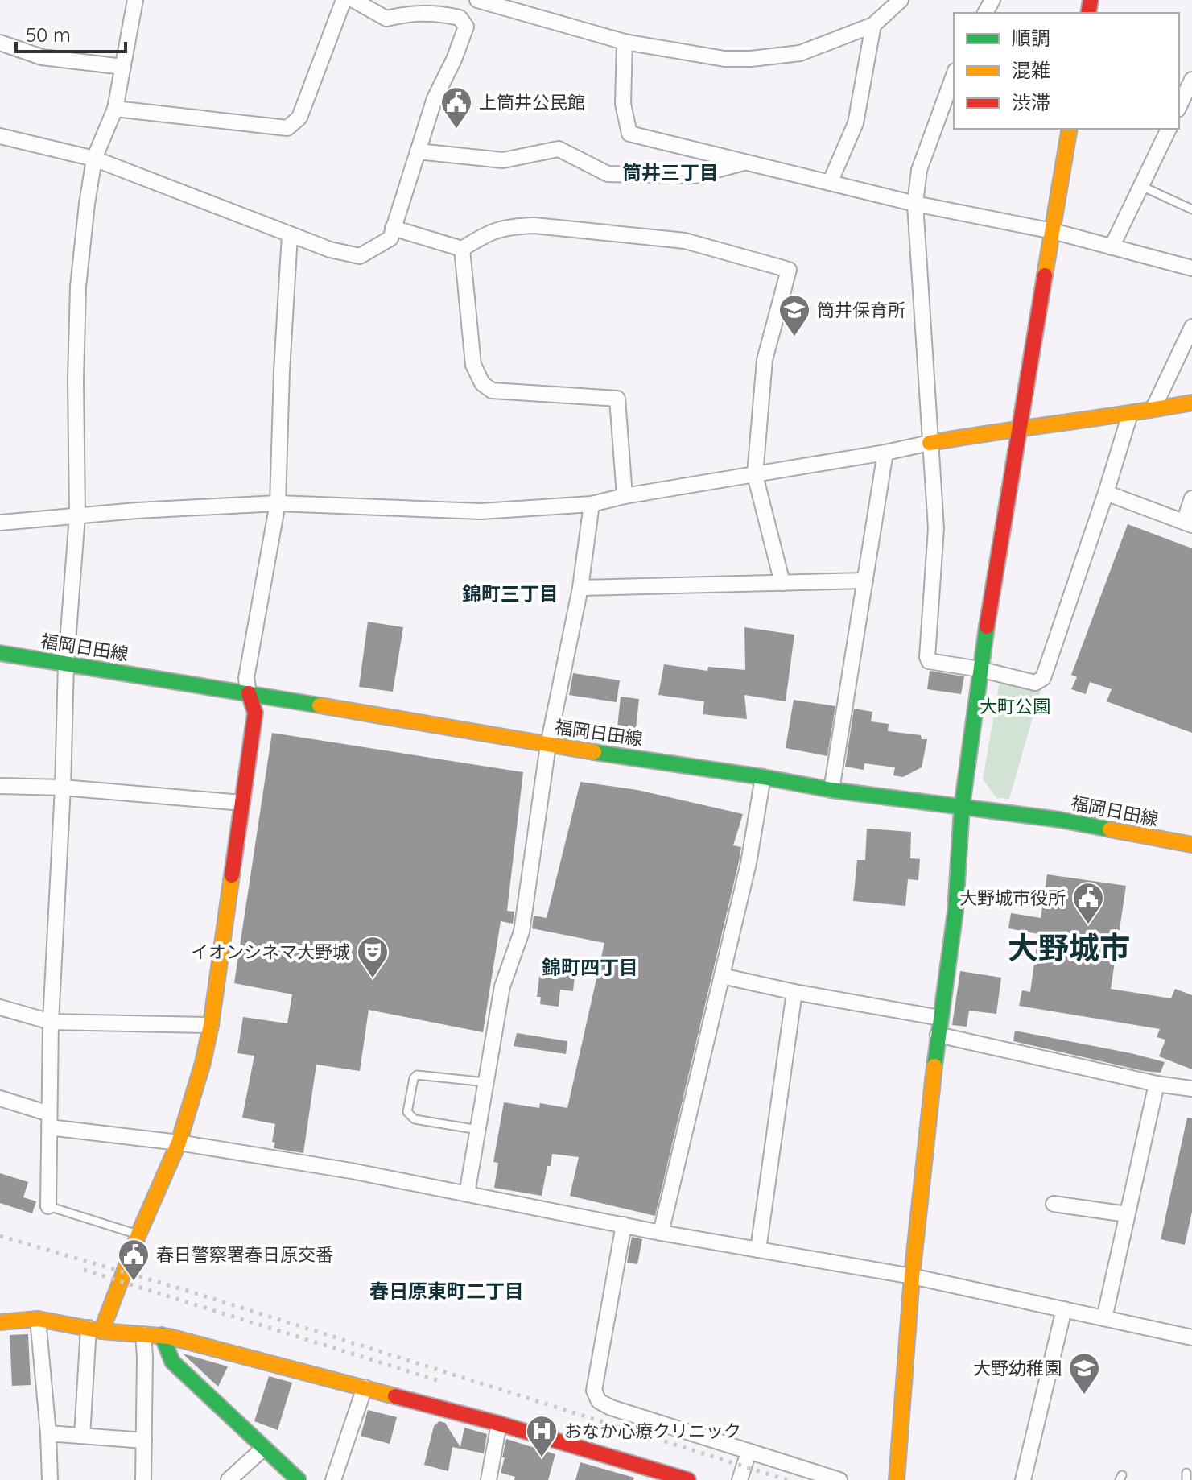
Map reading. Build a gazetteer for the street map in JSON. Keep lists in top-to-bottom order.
{
  "streets": {
    "street": ["福岡日田線"]
  },
  "districts": [
    "筒井三丁目",
    "錦町三丁目",
    "大野城市",
    "錦町四丁目",
    "春日原東町二丁目"
  ],
  "parks": ["大町公園"],
  "places": {
    "public building": ["上筒井公民館", "大野城市役所", "春日警察署春日原交番"],
    "school or university": ["筒井保育所", "大野幼稚園"],
    "theatre": ["イオンシネマ大野城"],
    "hospital": ["おなか心療クリニック"]
  },
  "legend": ["順調", "混雑", "渋滞"],
  "scale_bar": "50 m"
}
